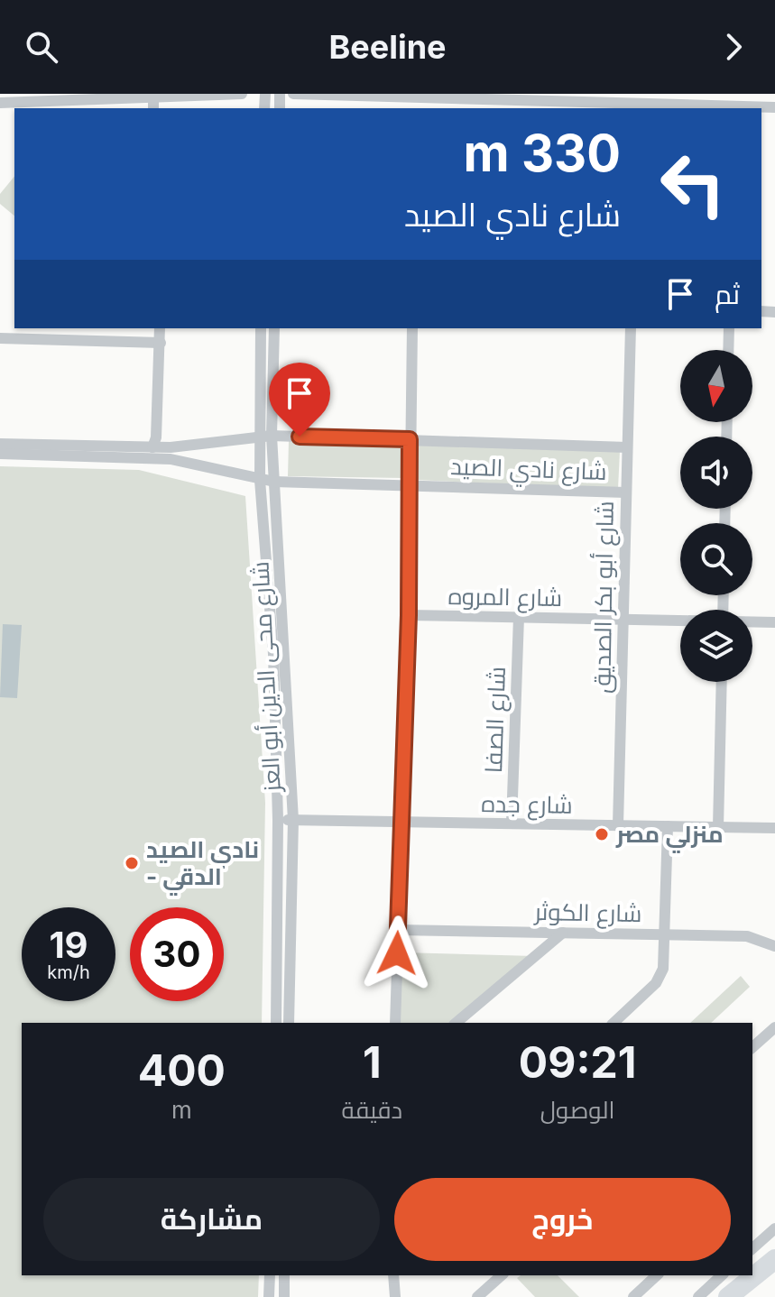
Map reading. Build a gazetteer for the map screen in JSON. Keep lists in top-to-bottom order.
{
  "streets": {
    "street": [
      "شارع نادي الصيد",
      "شارع المروه",
      "شارع أبو بكر الصديق",
      "شارع محى الدين أبو العز",
      "شارع الصفا",
      "شارع جده",
      "شارع الكوثر"
    ]
  },
  "crossings": [
    ["شارع نادي الصيد", "شارع أبو بكر الصديق"],
    ["شارع نادي الصيد", "شارع محى الدين أبو العز"],
    ["شارع المروه", "شارع أبو بكر الصديق"],
    ["شارع المروه", "شارع الصفا"],
    ["شارع أبو بكر الصديق", "شارع جده"],
    ["شارع محى الدين أبو العز", "شارع جده"],
    ["شارع الصفا", "شارع جده"]
  ],
  "places": ["منزلي مصر", "نادي الصيد - الدقي"],
  "north": "bottom",
  "page": {
    "header": "Beeline",
    "turn": ["330 m", "شارع نادي الصيد"],
    "then": "ثم",
    "speed": "19 km/h",
    "limit": "30",
    "eta": [
      "09:21",
      "الوصول",
      "1",
      "دقيقة",
      "400",
      "m"
    ],
    "buttons": ["خروج", "مشاركة"]
  }
}
